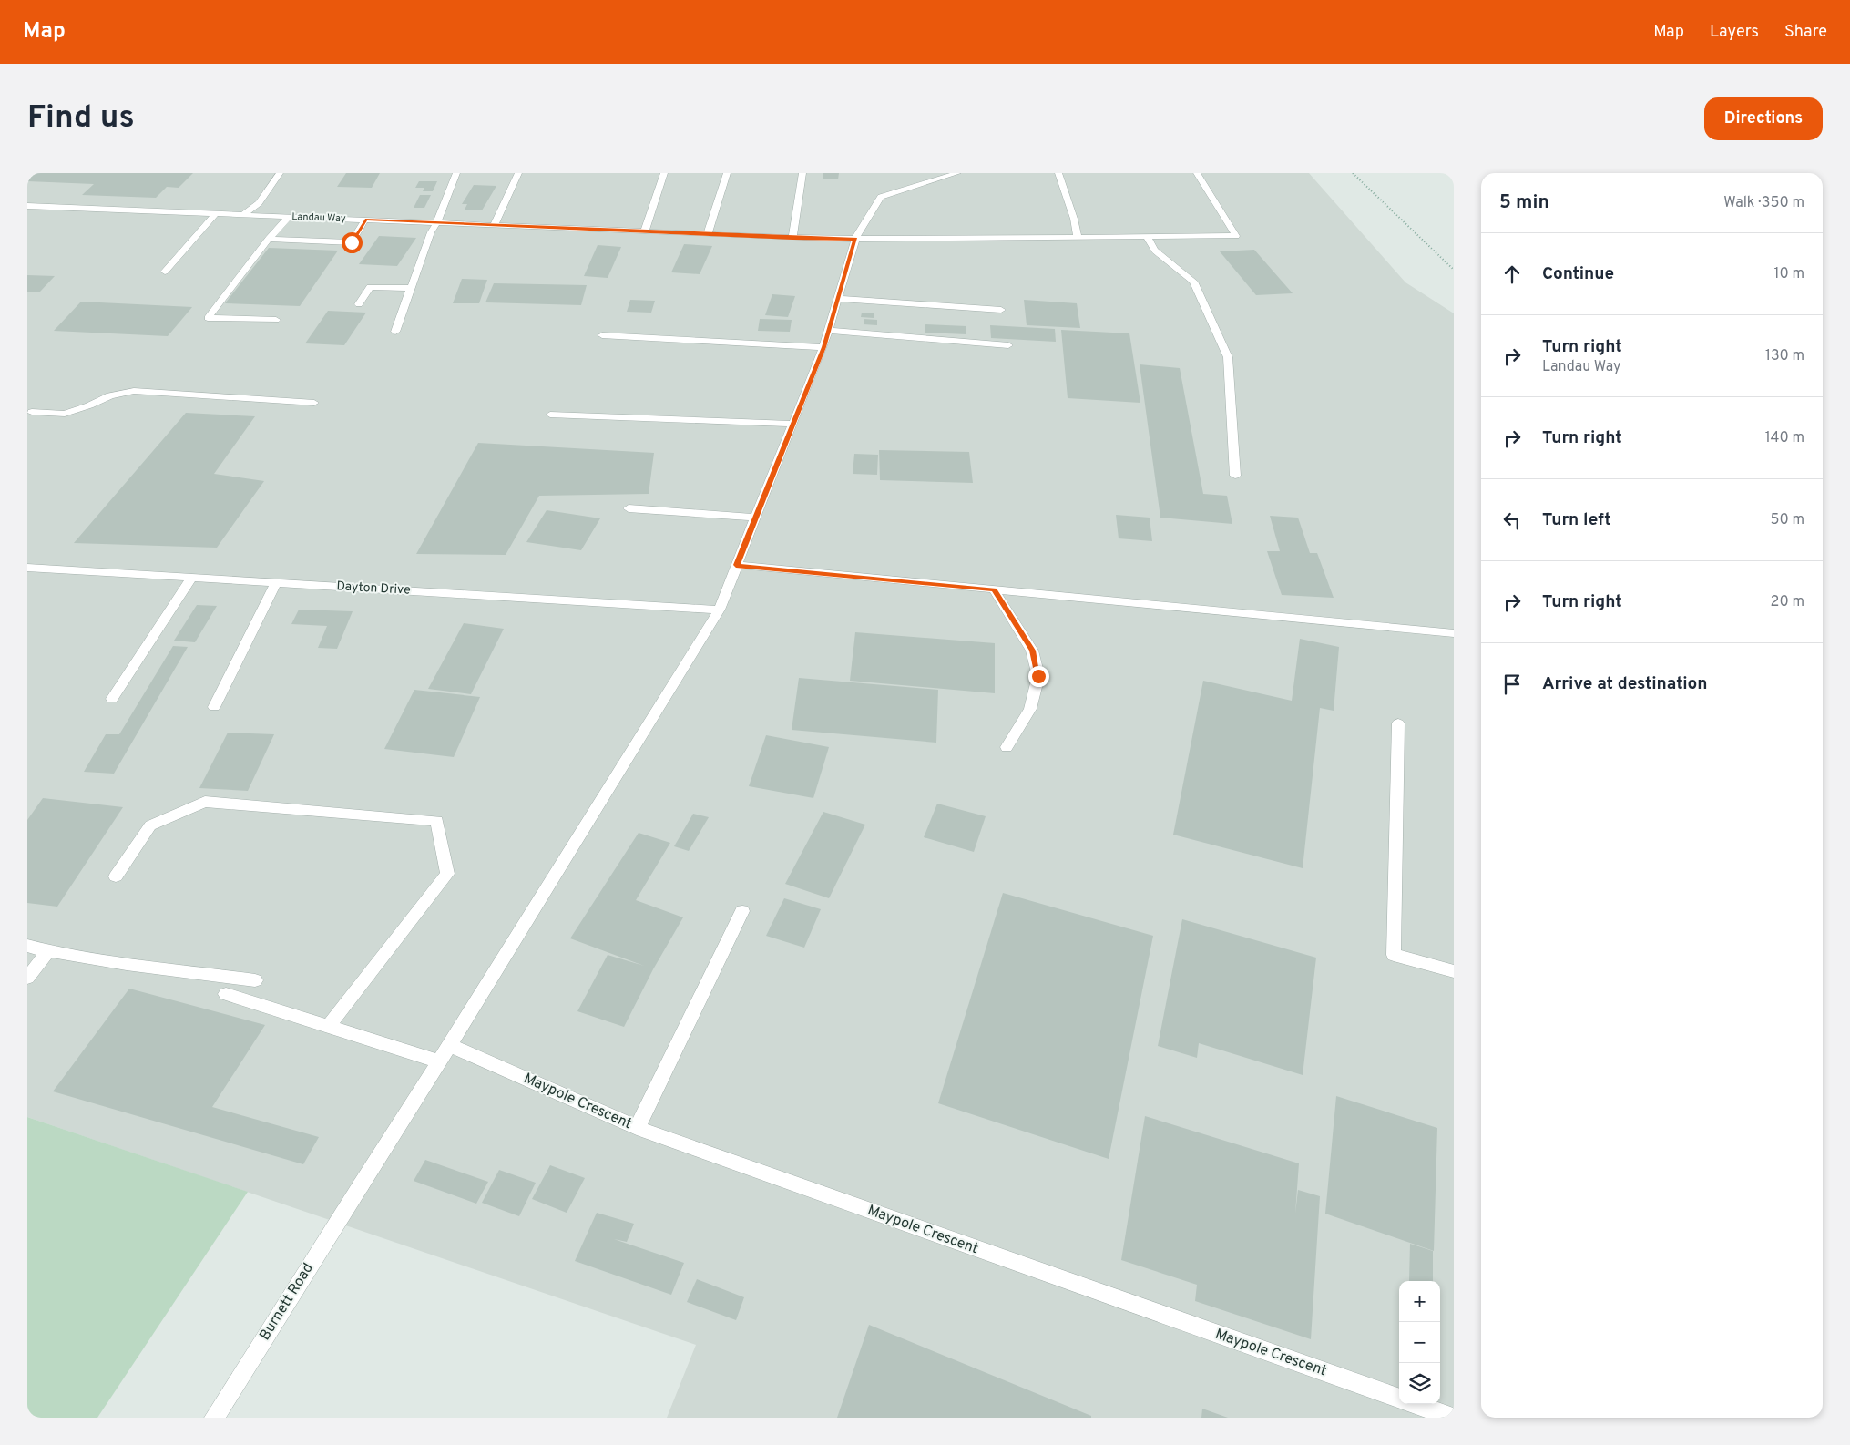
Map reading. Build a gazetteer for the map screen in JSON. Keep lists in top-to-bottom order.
{
  "streets": {
    "street": [
      "Landau Way",
      "Dayton Drive",
      "Maypole Crescent",
      "Burnett Road"
    ]
  },
  "crossings": [
    ["Landau Way", "Burnett Road"],
    ["Dayton Drive", "Burnett Road"],
    ["Maypole Crescent", "Burnett Road"]
  ],
  "page": {
    "header": "Map",
    "nav": ["Map", "Layers", "Share"],
    "buttons": "Directions",
    "title": "Find us",
    "heading": ["5 min", "Walk · 350 m"],
    "list": [
      ["Continue", "10 m"],
      ["Turn right", "Landau Way", "130 m"],
      ["Turn right", "140 m"],
      ["Turn left", "50 m"],
      ["Turn right", "20 m"],
      "Arrive at destination"
    ],
    "map_buttons": ["+", "−"]
  }
}
